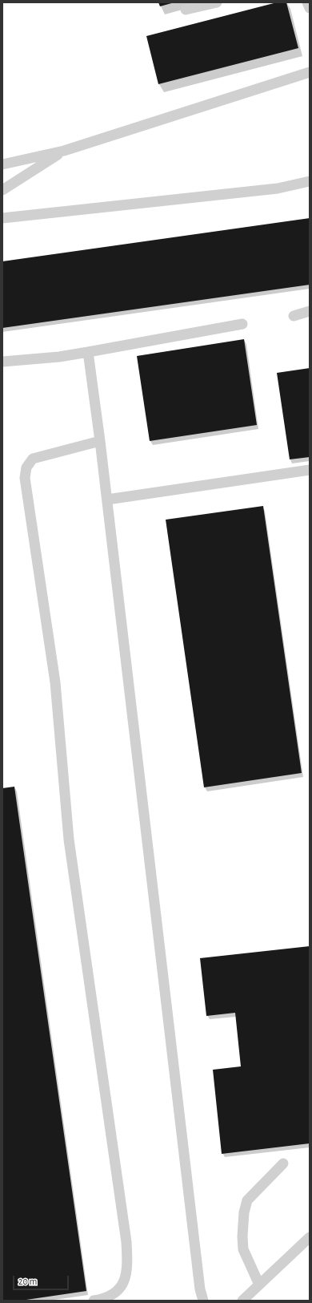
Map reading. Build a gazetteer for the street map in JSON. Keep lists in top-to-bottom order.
{
  "scale_bar": "20 m"
}
